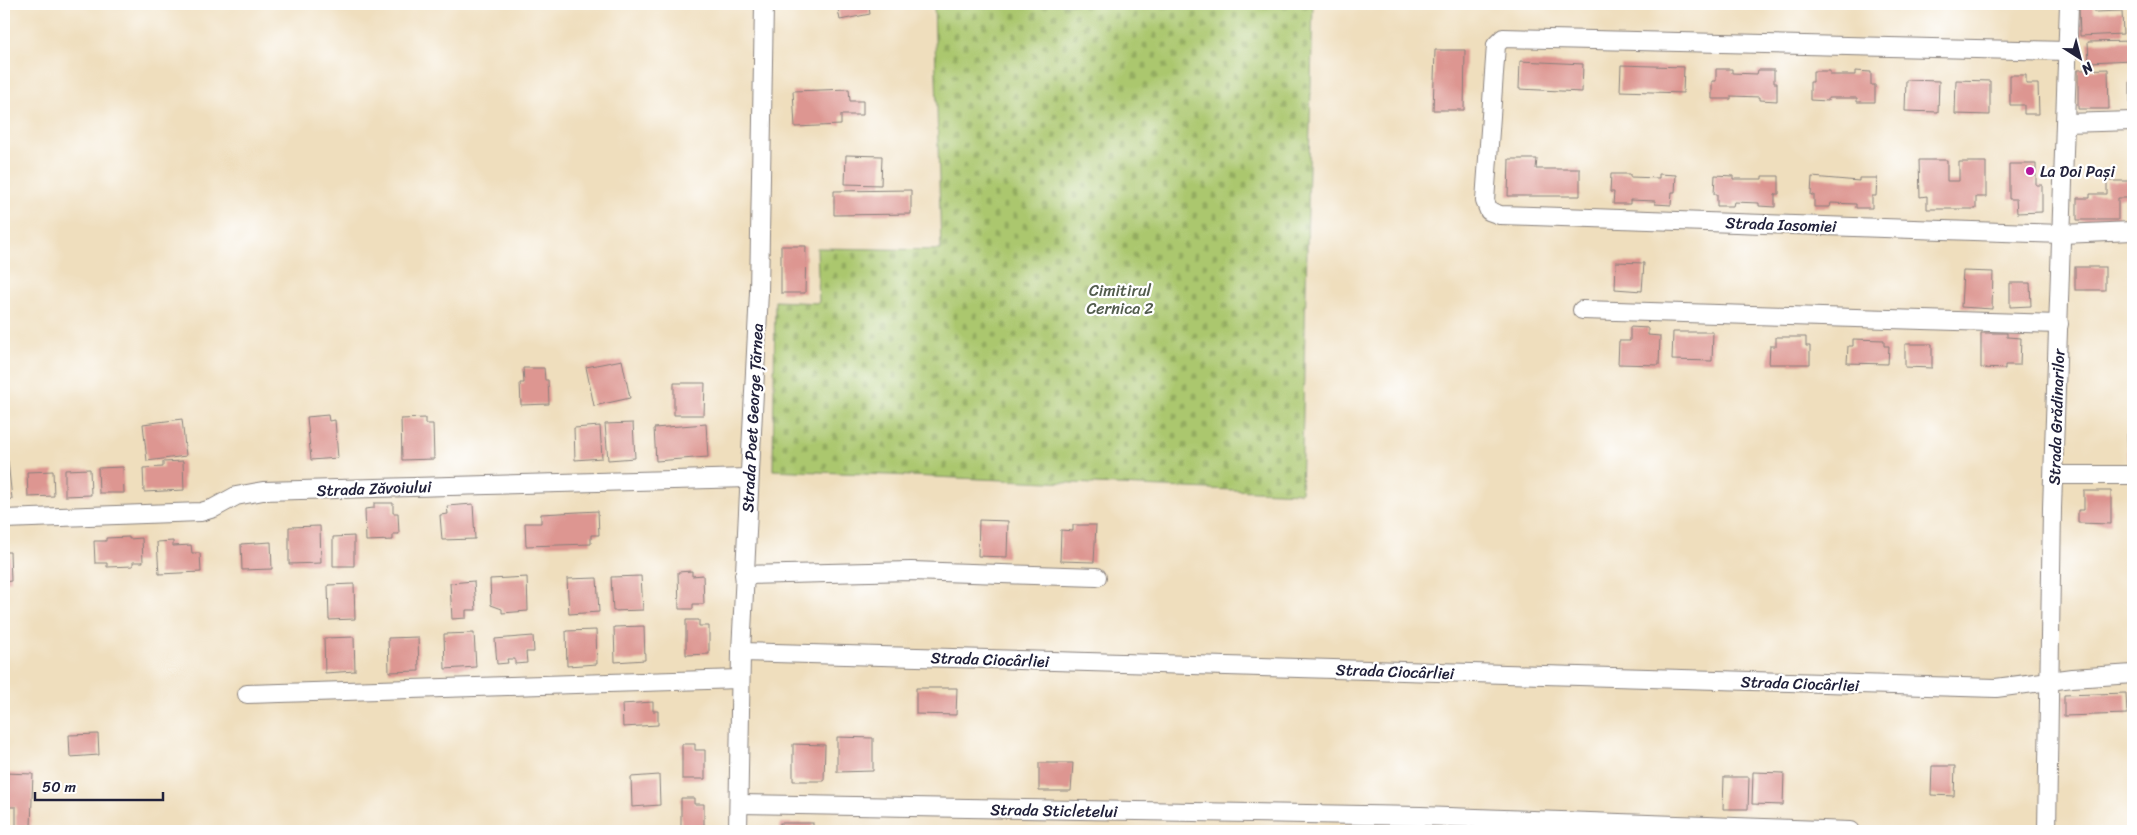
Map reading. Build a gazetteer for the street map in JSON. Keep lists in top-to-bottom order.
{
  "streets": {
    "street": [
      "Strada Iasomiei",
      "Strada Grădinarilor",
      "Strada Poet George Țărnea",
      "Strada Zăvoiului",
      "Strada Ciocârliei",
      "Strada Sticletelui"
    ]
  },
  "crossings": [
    ["Strada Iasomiei", "Strada Grădinarilor"],
    ["Strada Grădinarilor", "Strada Ciocârliei"],
    ["Strada Poet George Țărnea", "Strada Zăvoiului"],
    ["Strada Poet George Țărnea", "Strada Ciocârliei"],
    ["Strada Poet George Țărnea", "Strada Sticletelui"]
  ],
  "parks": ["Cimitirul Cernica 2"],
  "places": ["La Doi Pași"],
  "scale_bar": "50 m",
  "north": "bottom right"
}
